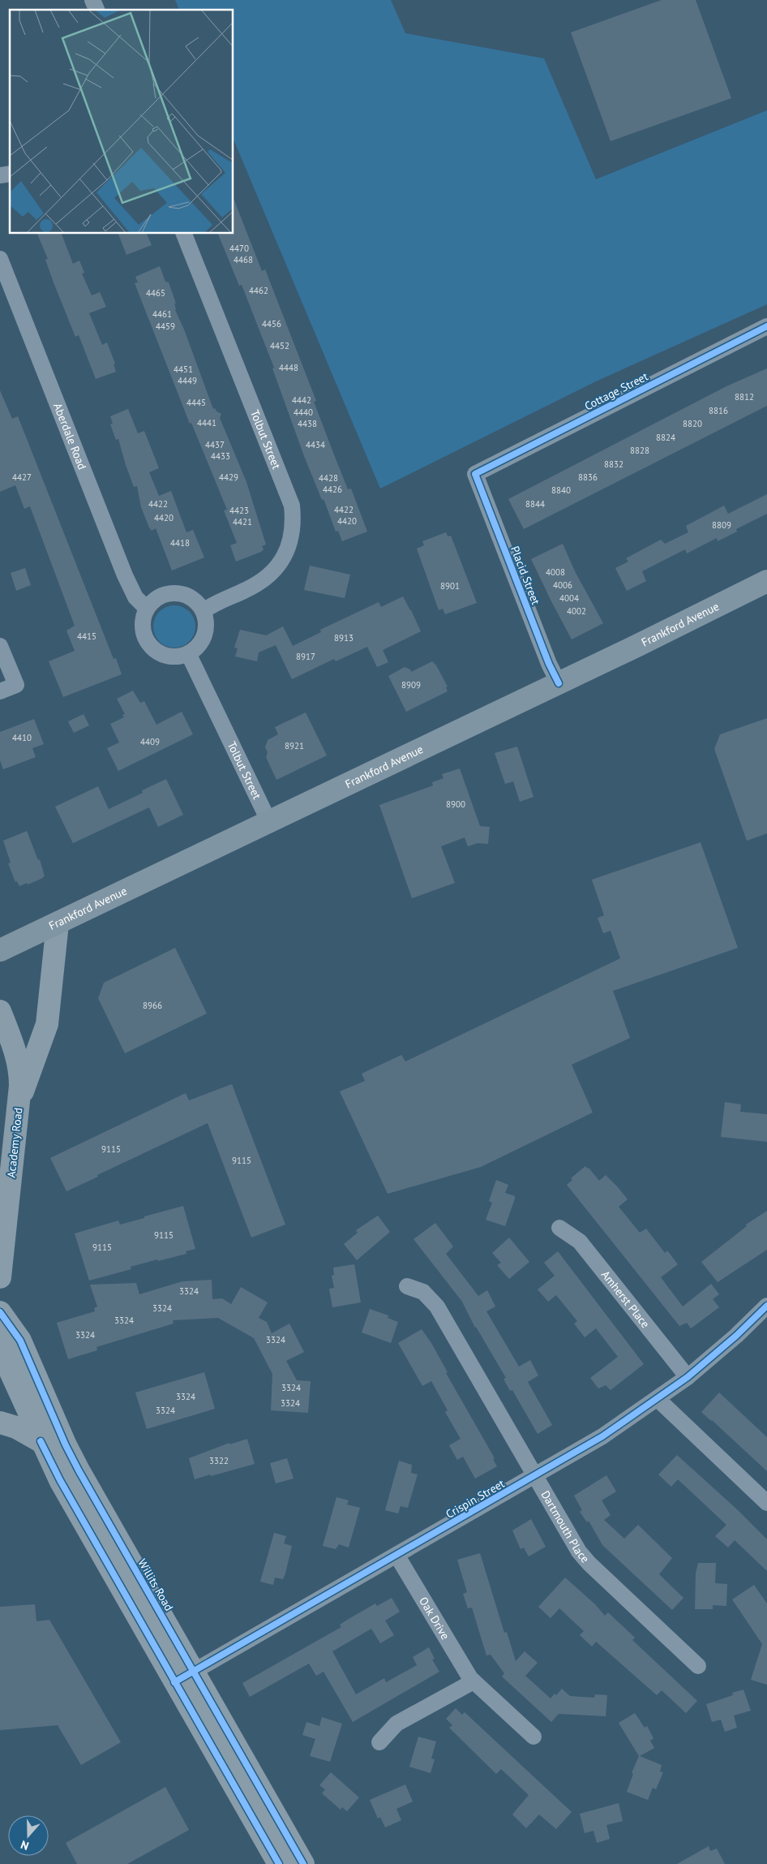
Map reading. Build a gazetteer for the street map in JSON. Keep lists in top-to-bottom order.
{
  "streets": {
    "main road": ["Frankford Avenue", "Academy Road", "Willits Road"],
    "street": [
      "Cottage Street",
      "Aberdale Road",
      "Tolbut Street",
      "Placid Street",
      "Amherst Place",
      "Crispin Street",
      "Dartmouth Place",
      "Oak Drive"
    ]
  },
  "crossings": [
    ["Cottage Street", "Placid Street"],
    ["Aberdale Road", "Tolbut Street"],
    ["Tolbut Street", "Frankford Avenue"],
    ["Placid Street", "Frankford Avenue"],
    ["Amherst Place", "Crispin Street"],
    ["Crispin Street", "Dartmouth Place"],
    ["Crispin Street", "Willits Road"],
    ["Crispin Street", "Oak Drive"]
  ],
  "house_numbers": [
    "4470",
    "4468",
    "4462",
    "4465",
    "4461",
    "4456",
    "4459",
    "4452",
    "4448",
    "4451",
    "4449",
    "8812",
    "4442",
    "4445",
    "8816",
    "4440",
    "4441",
    "4438",
    "8820",
    "8824",
    "4437",
    "4434",
    "8828",
    "4433",
    "8832",
    "4427",
    "4429",
    "8836",
    "4428",
    "4426",
    "8840",
    "4422",
    "8844",
    "4422",
    "4423",
    "4420",
    "4420",
    "4421",
    "8809",
    "4418",
    "4008",
    "4006",
    "8901",
    "4004",
    "4002",
    "4415",
    "8913",
    "8917",
    "8909",
    "4410",
    "4409",
    "8921",
    "8900",
    "8966",
    "9115",
    "9115",
    "9115",
    "9115",
    "3324",
    "3324",
    "3324",
    "3324",
    "3324",
    "3324",
    "3324",
    "3324",
    "3324",
    "3322"
  ],
  "north": "bottom"
}
